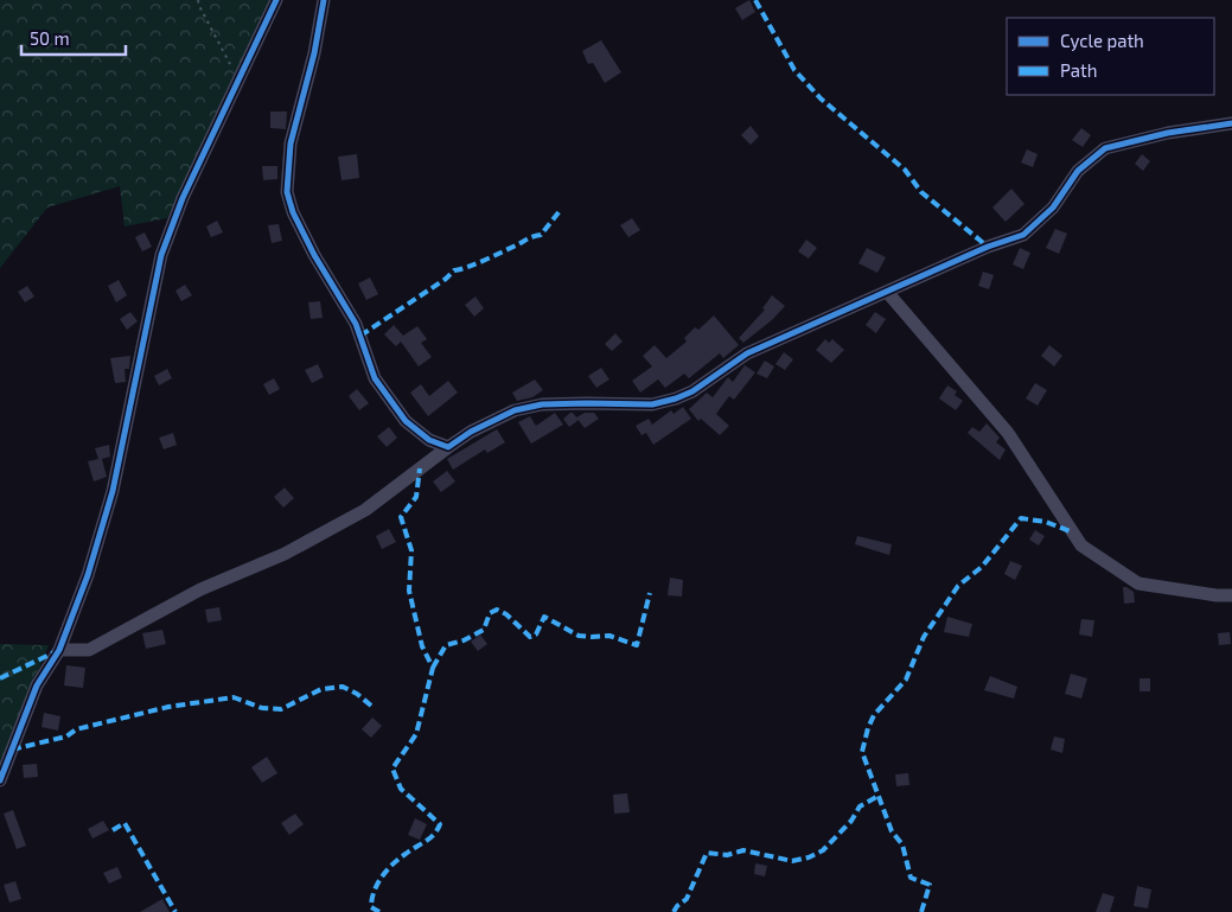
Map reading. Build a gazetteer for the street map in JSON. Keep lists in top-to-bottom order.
{
  "legend": ["Cycle path", "Path"],
  "scale_bar": "50 m"
}
